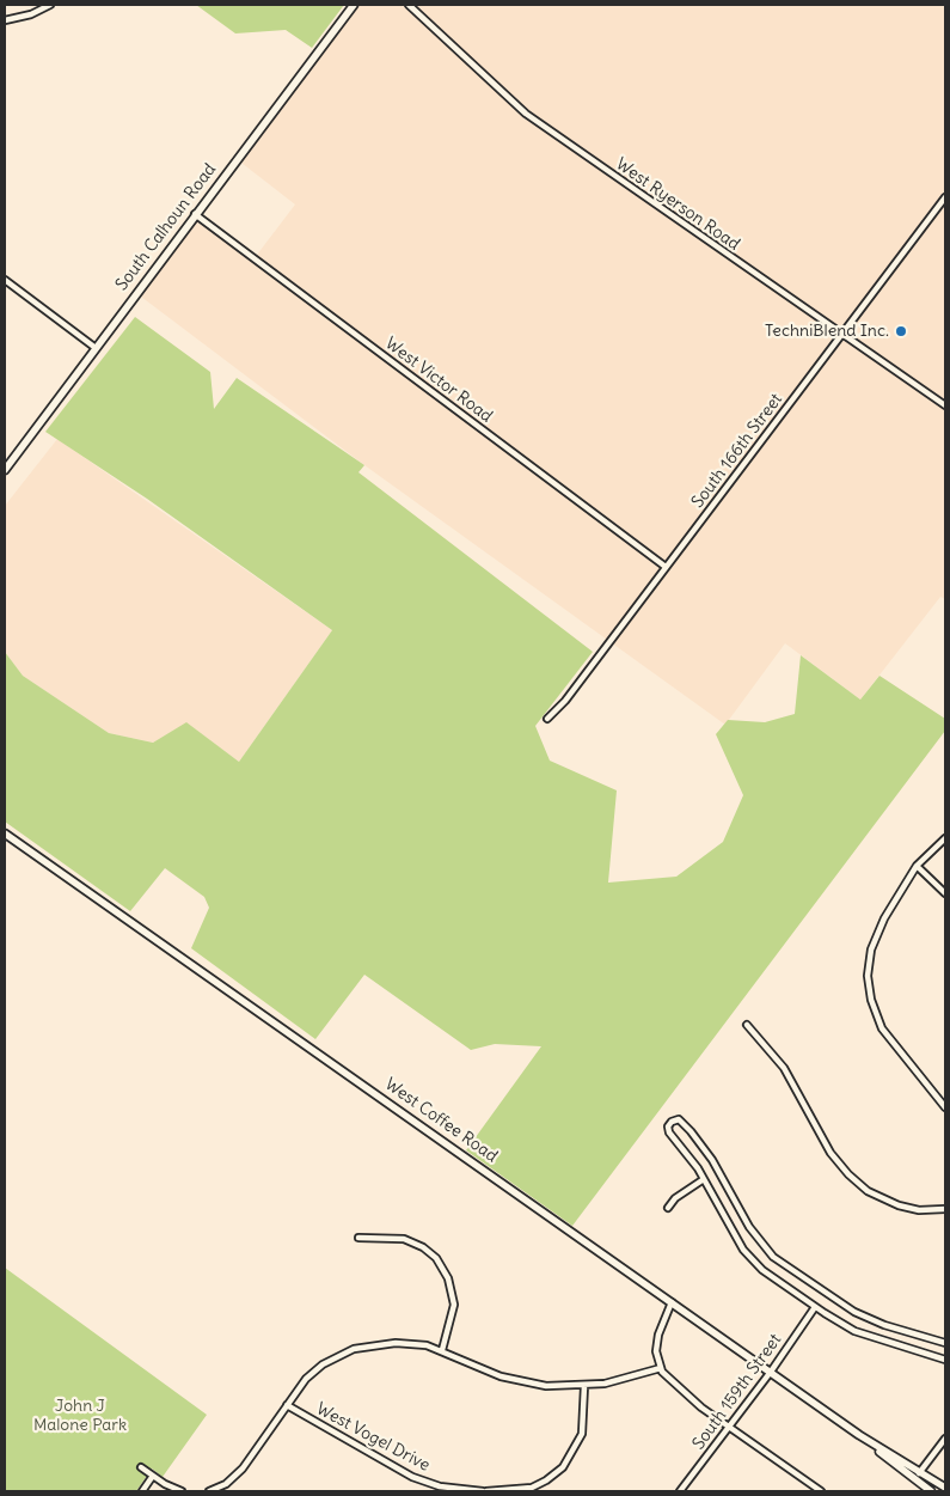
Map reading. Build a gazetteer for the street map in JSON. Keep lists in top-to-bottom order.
{
  "streets": {
    "street": [
      "West Ryerson Road",
      "South Calhoun Road",
      "West Victor Road",
      "South 166th Street",
      "West Coffee Road",
      "South 159th Street",
      "West Vogel Drive"
    ]
  },
  "crossings": [
    ["West Ryerson Road", "South 166th Street"],
    ["South Calhoun Road", "West Victor Road"],
    ["West Victor Road", "South 166th Street"],
    ["West Coffee Road", "South 159th Street"]
  ],
  "parks": ["John J Malone Park"],
  "places": ["TechniBlend Inc."]
}
